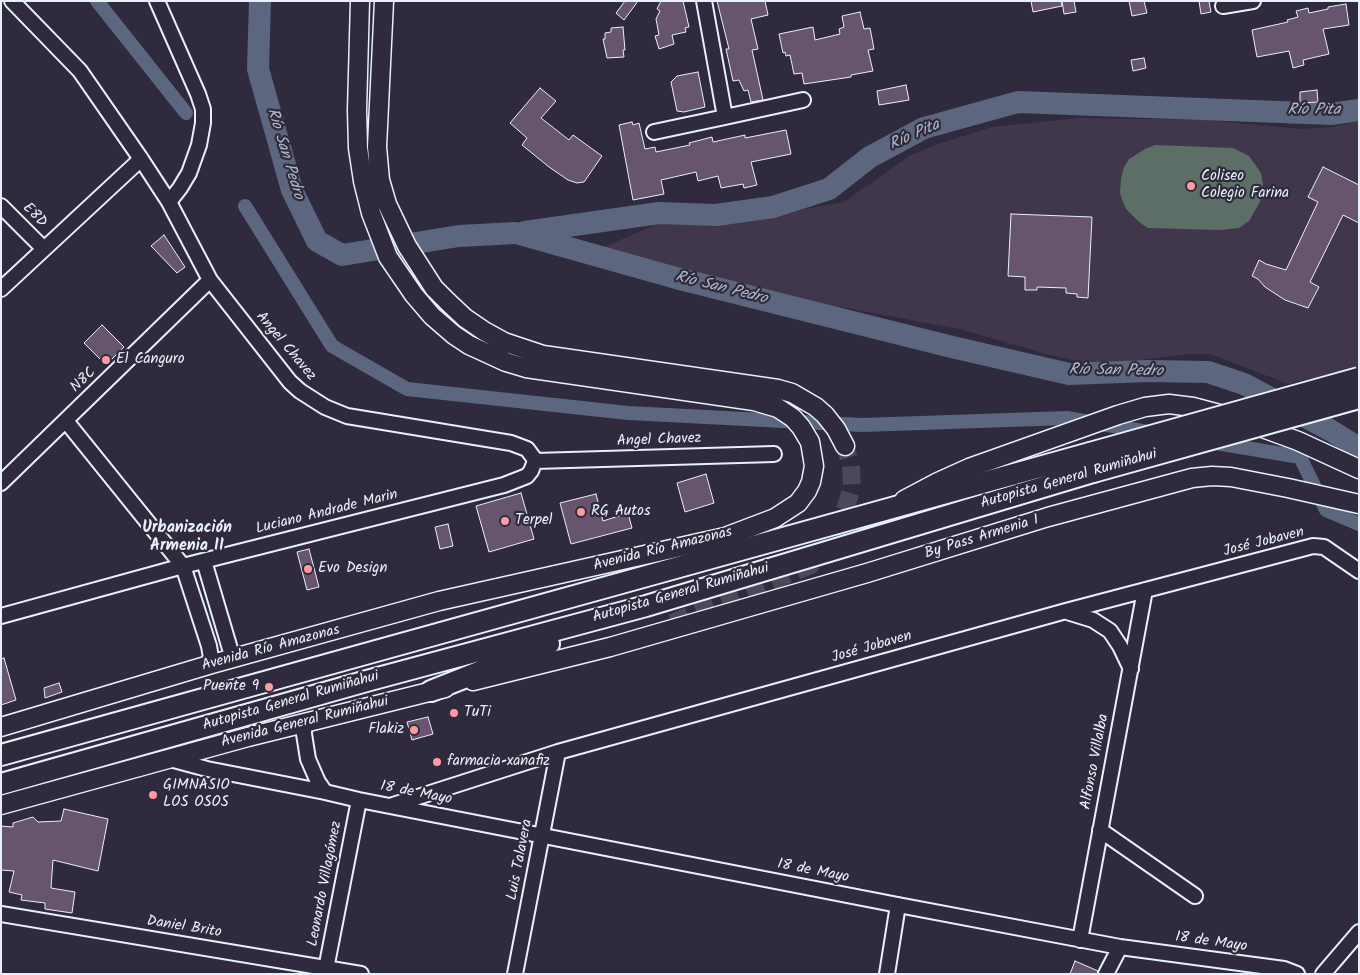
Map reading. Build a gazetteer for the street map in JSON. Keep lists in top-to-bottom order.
{
  "streets": {
    "highway": ["Autopista General Rumiñahui"],
    "main road": ["By Pass Armenia I", "Avenida Río Amazonas", "Avenida General Rumiñahui"],
    "street": [
      "E8D",
      "Angel Chavez",
      "N8C",
      "Luciano Andrade Marin",
      "José Jobaven",
      "Alfonso Villalba",
      "18 de Mayo",
      "Luis Talavera",
      "Leonardo Villagómez",
      "Daniel Brito"
    ]
  },
  "crossings": [
    ["Angel Chavez", "N8C"],
    ["Angel Chavez", "Luciano Andrade Marin"],
    ["By Pass Armenia I", "Avenida General Rumiñahui"],
    ["José Jobaven", "Alfonso Villalba"],
    ["José Jobaven", "18 de Mayo"],
    ["José Jobaven", "Luis Talavera"],
    ["Avenida General Rumiñahui", "18 de Mayo"],
    ["Alfonso Villalba", "18 de Mayo"],
    ["18 de Mayo", "Luis Talavera"],
    ["18 de Mayo", "Leonardo Villagómez"],
    ["Leonardo Villagómez", "Daniel Brito"]
  ],
  "districts": ["Urbanización Armenia II"],
  "water": ["Río Pita", "Río San Pedro"],
  "places": [
    "Coliseo Colegio Farina",
    "El Canguro",
    "RG Autos",
    "Terpel",
    "Evo Design",
    "Puente 9",
    "TuTi",
    "Flakiz",
    "farmacia xanafiz",
    "GIMNASIO LOS OSOS"
  ]
}
